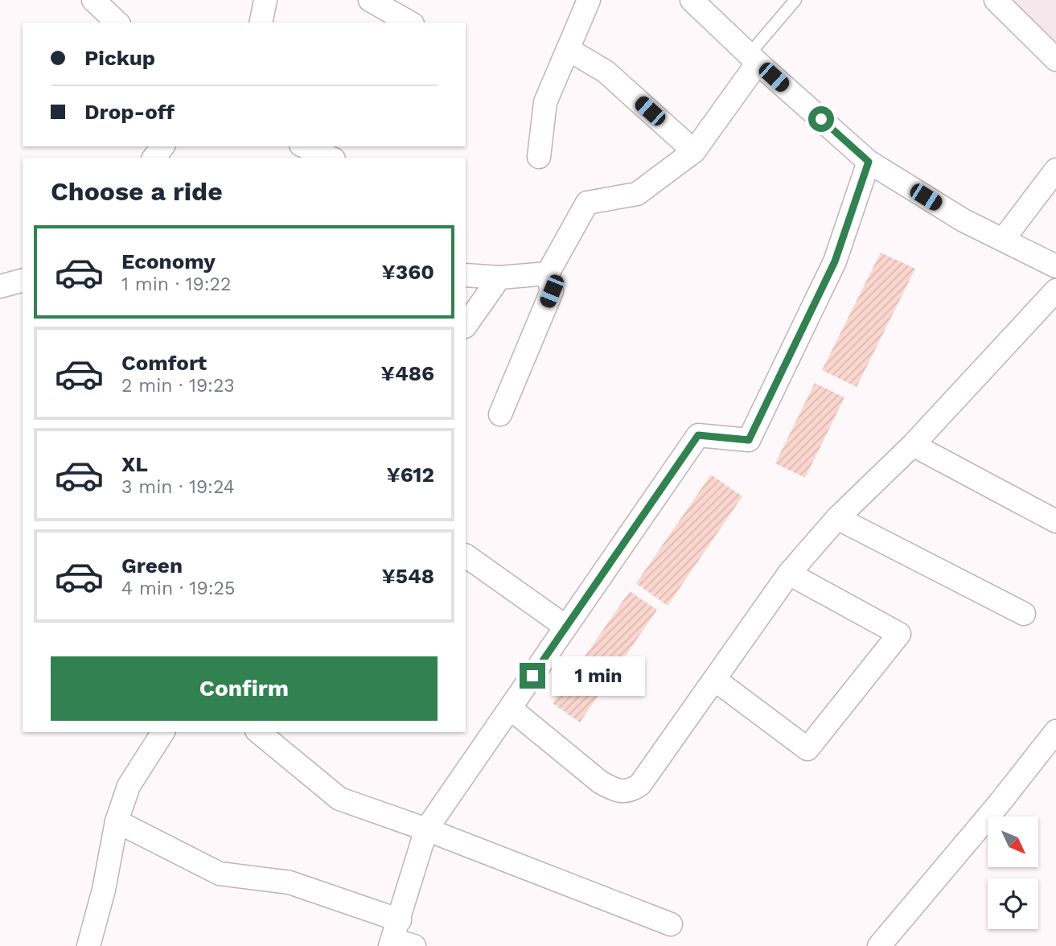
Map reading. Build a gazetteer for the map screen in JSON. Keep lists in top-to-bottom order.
{
  "north": "bottom right",
  "page": {
    "banner": ["Pickup", "Drop-off"],
    "heading": "Choose a ride",
    "list": [
      {
        "name": "Economy",
        "note": "1 min · 19:22",
        "value": "¥360"
      },
      {
        "name": "Comfort",
        "note": "2 min · 19:23",
        "value": "¥486"
      },
      {
        "name": "XL",
        "note": "3 min · 19:24",
        "value": "¥612"
      },
      {
        "name": "Green",
        "note": "4 min · 19:25",
        "value": "¥548"
      }
    ],
    "buttons": "Confirm",
    "bubble": "1 min"
  }
}
